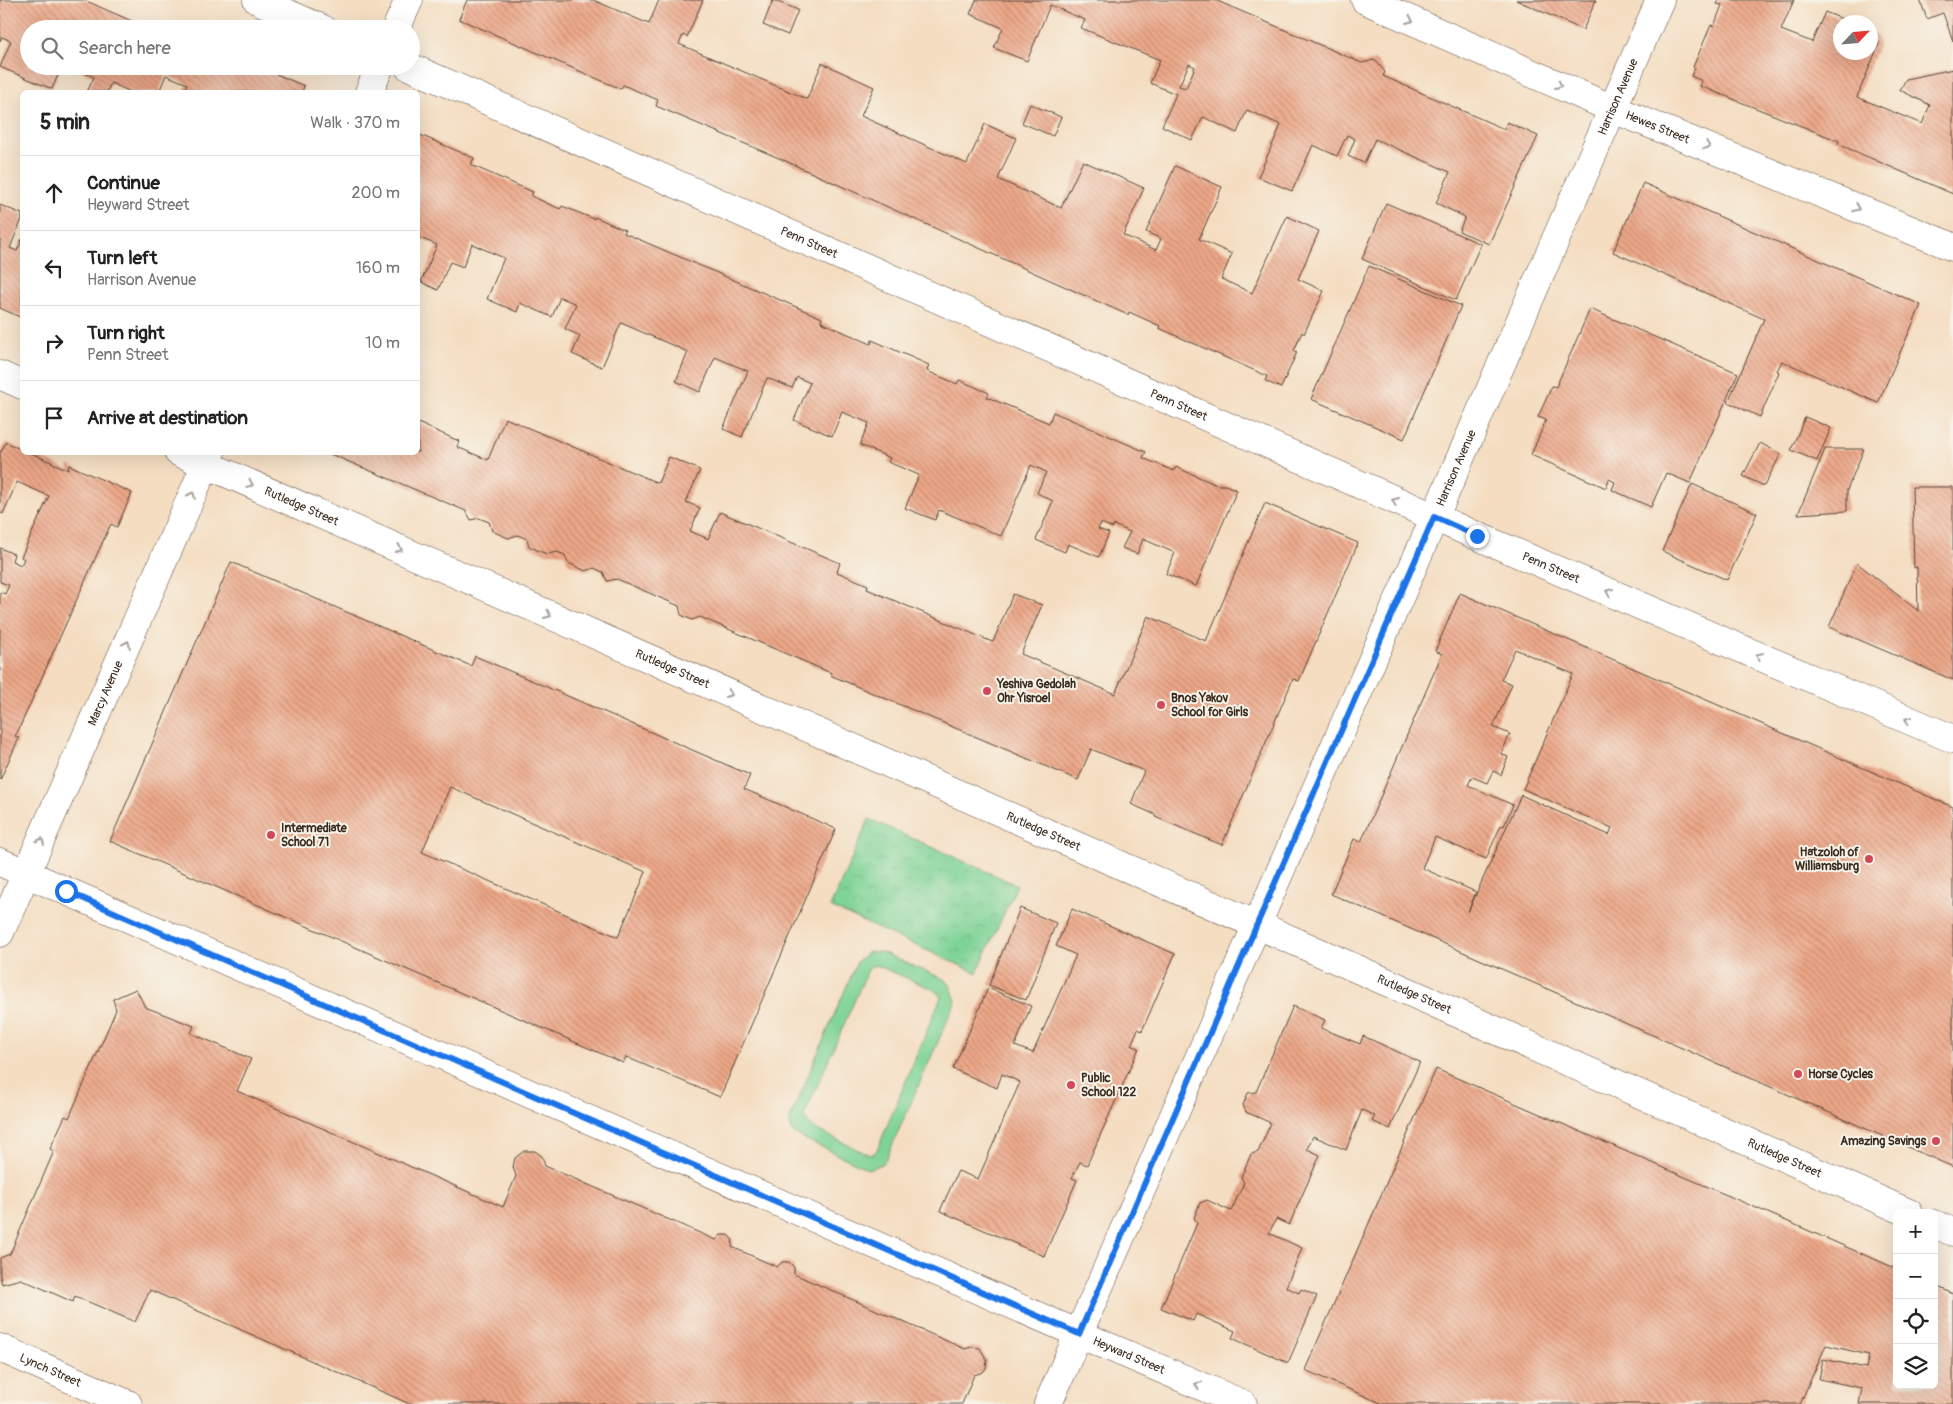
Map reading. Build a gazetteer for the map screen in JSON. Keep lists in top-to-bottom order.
{
  "streets": {
    "street": [
      "Harrison Avenue",
      "Hewes Street",
      "Penn Street",
      "Rutledge Street",
      "Marcy Avenue",
      "Heyward Street",
      "Lynch Street"
    ]
  },
  "crossings": [
    ["Harrison Avenue", "Hewes Street"],
    ["Harrison Avenue", "Penn Street"],
    ["Harrison Avenue", "Rutledge Street"],
    ["Harrison Avenue", "Heyward Street"],
    ["Rutledge Street", "Marcy Avenue"],
    ["Marcy Avenue", "Heyward Street"]
  ],
  "one_way": [
    "Hewes Street",
    "Penn Street",
    "Rutledge Street",
    "Marcy Avenue"
  ],
  "places": [
    "Yeshiva Gedolah Ohr Yisroel",
    "Bnos Yakov School for Girls",
    "Intermediate School 71",
    "Hatzoloh of Williamsburg",
    "Horse Cycles",
    "Public School 122",
    "Amazing Savings"
  ],
  "north": "top right",
  "page": {
    "search": "Search here",
    "heading": ["5 min", "Walk · 370 m"],
    "list": [
      ["Continue", "Heyward Street", "200 m"],
      ["Turn left", "Harrison Avenue", "160 m"],
      ["Turn right", "Penn Street", "10 m"],
      "Arrive at destination"
    ],
    "map_buttons": ["+", "−"]
  }
}
